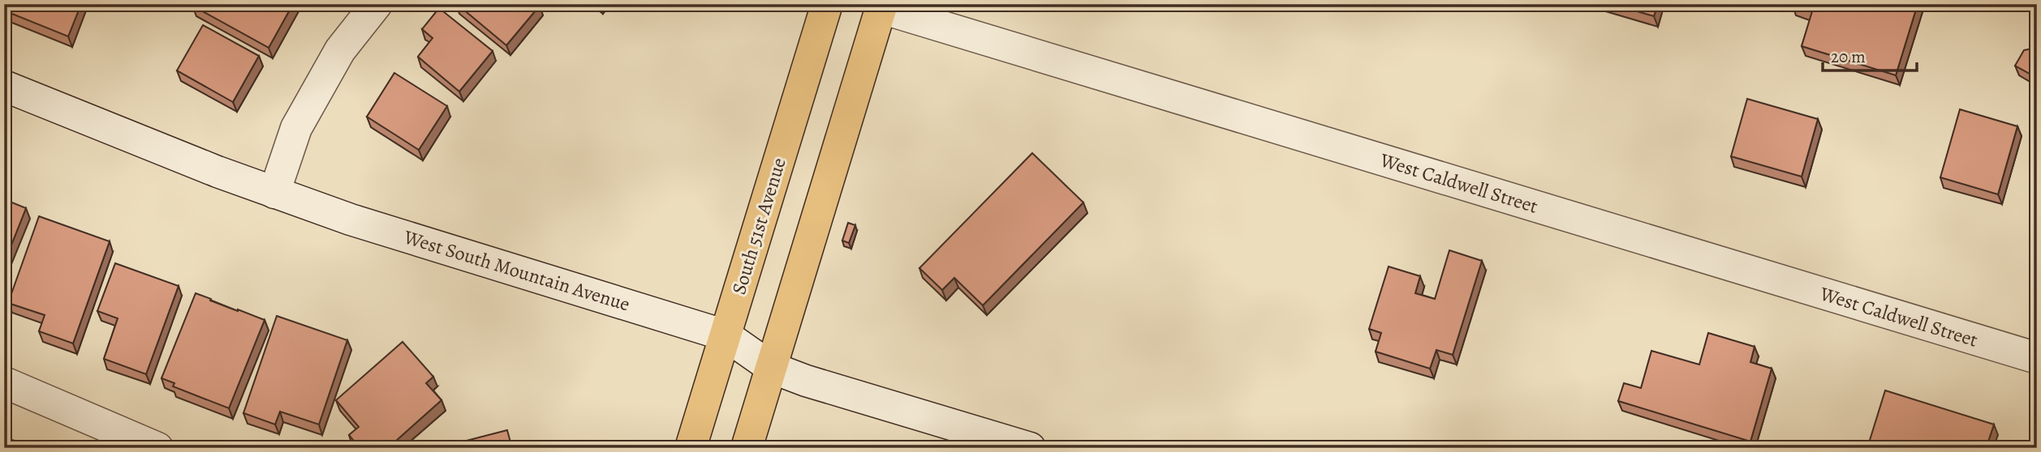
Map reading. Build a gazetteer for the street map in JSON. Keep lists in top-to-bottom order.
{
  "streets": {
    "main road": ["South 51st Avenue"],
    "street": ["West Caldwell Street", "West South Mountain Avenue"]
  },
  "crossings": [
    ["South 51st Avenue", "West South Mountain Avenue"]
  ],
  "scale_bar": "20 m"
}
